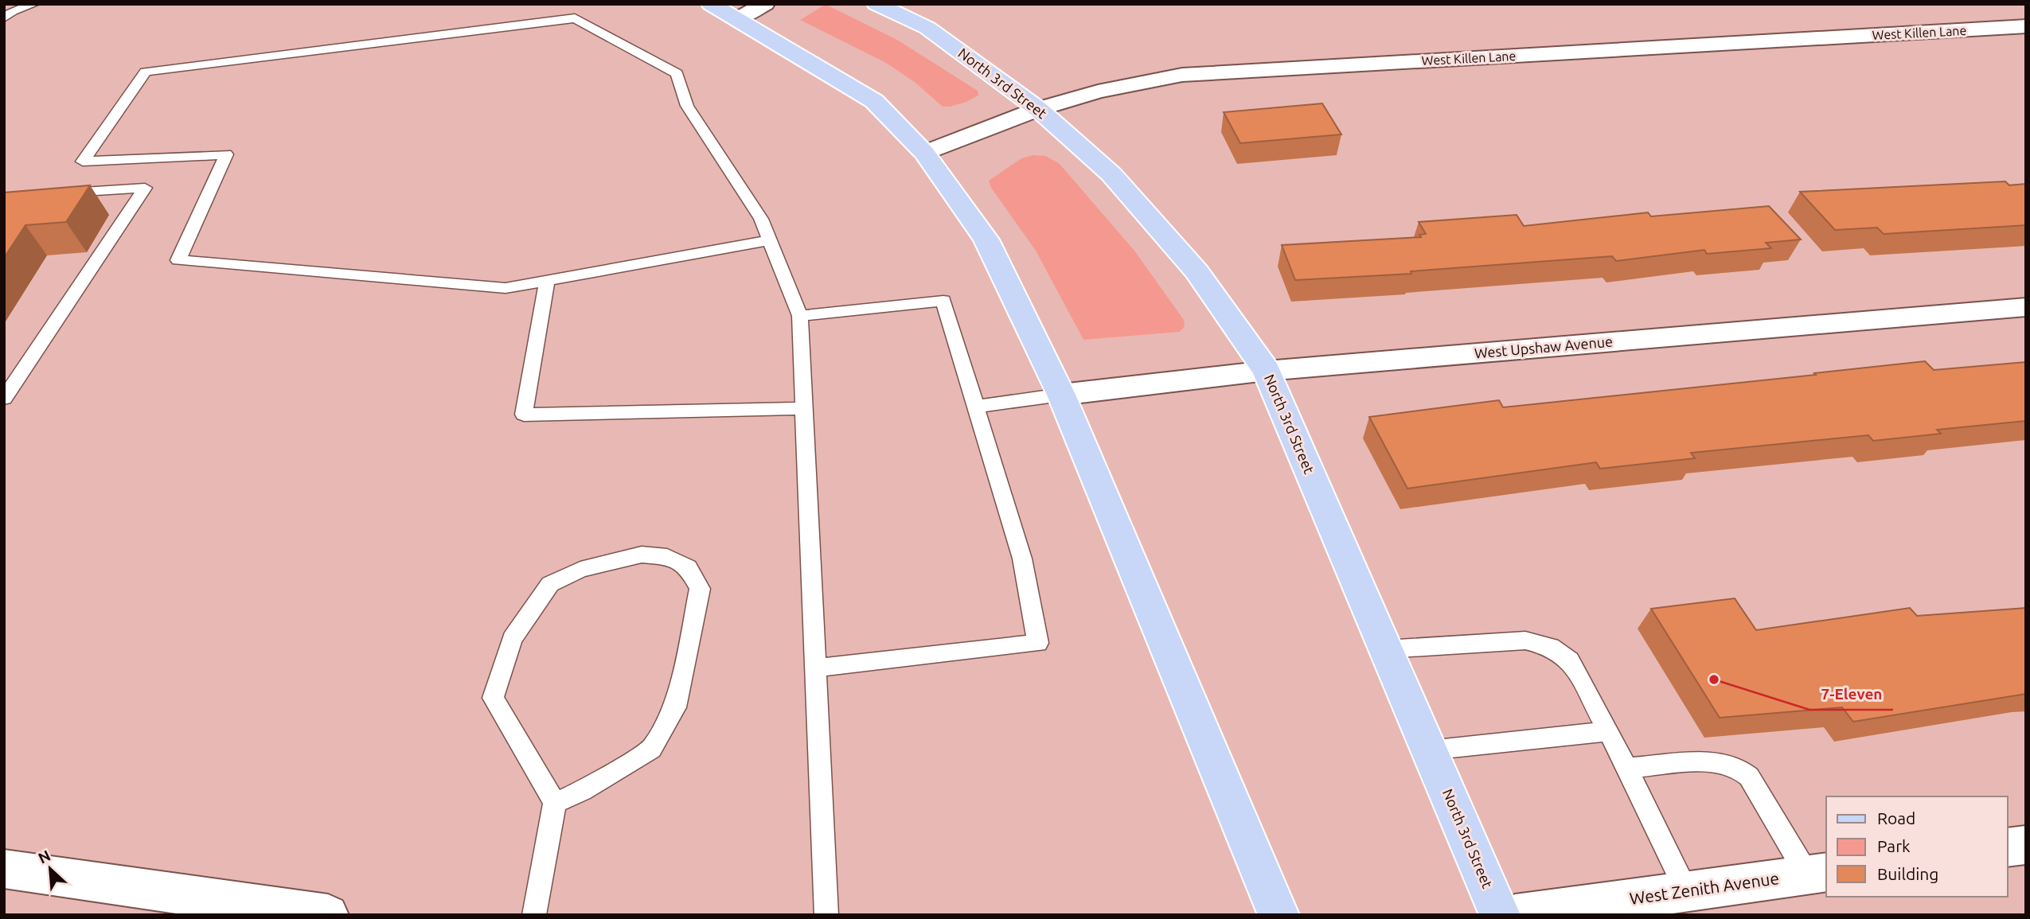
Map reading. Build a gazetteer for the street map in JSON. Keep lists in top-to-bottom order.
{
  "streets": {
    "main road": ["North 3rd Street"],
    "street": ["West Killen Lane", "West Upshaw Avenue", "West Zenith Avenue"]
  },
  "crossings": [
    ["West Killen Lane", "North 3rd Street"],
    ["North 3rd Street", "West Upshaw Avenue"]
  ],
  "places": ["7-Eleven"],
  "legend": ["Road", "Park", "Building"],
  "north": "top left"
}
